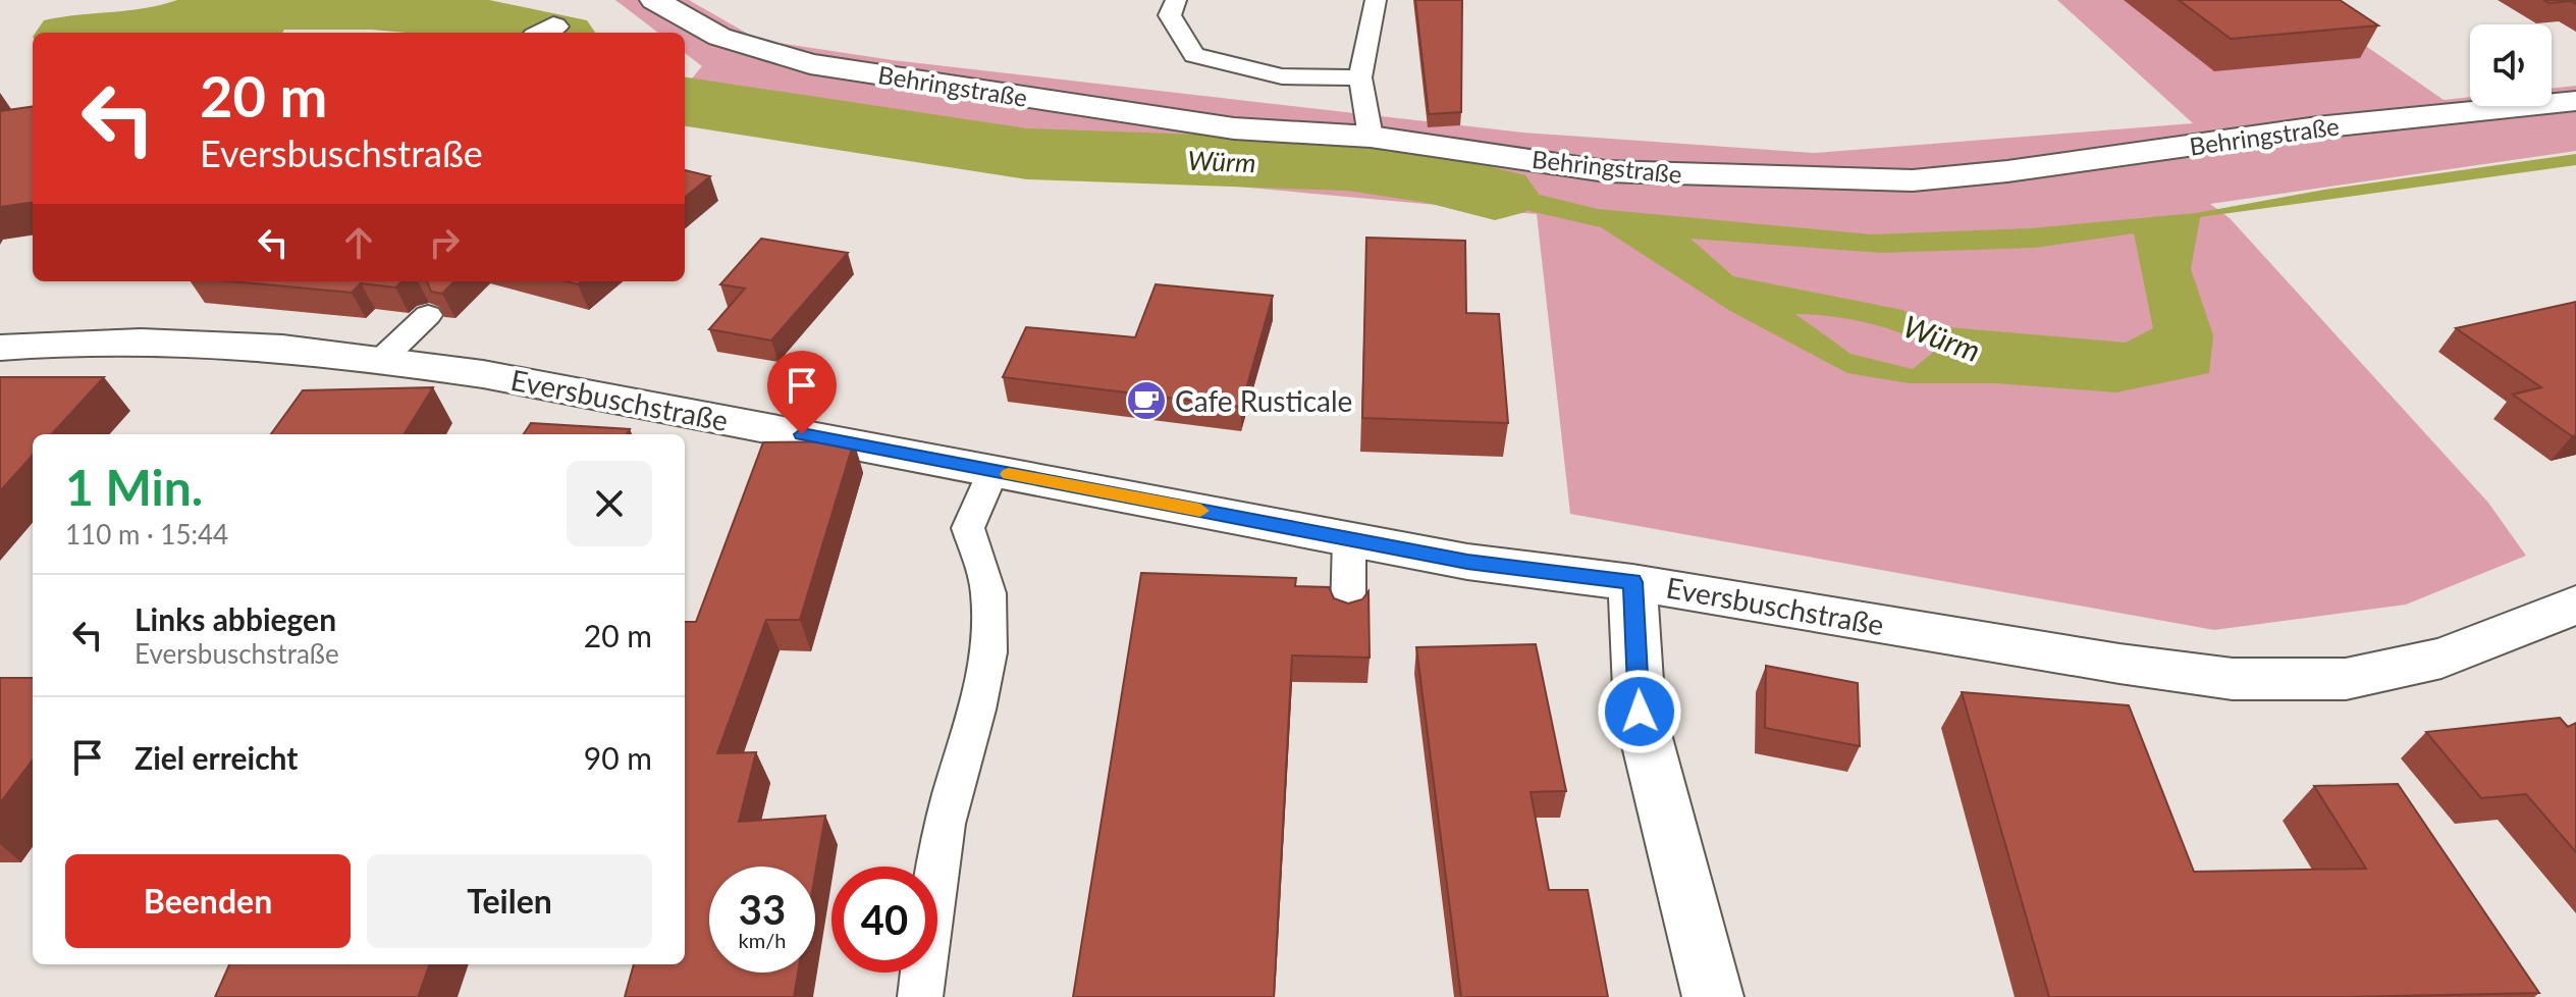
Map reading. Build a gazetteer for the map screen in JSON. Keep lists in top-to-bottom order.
{
  "streets": {
    "street": ["Behringstraße", "Eversbuschstraße"]
  },
  "water": ["Würm"],
  "places": {
    "cafe": ["Cafe Rusticale"]
  },
  "page": {
    "turn": ["20 m", "Eversbuschstraße"],
    "heading": ["1 Min.", "110 m · 15:44"],
    "list": [
      {
        "name": "Links abbiegen",
        "note": "Eversbuschstraße",
        "value": "20 m"
      },
      {
        "name": "Ziel erreicht",
        "value": "90 m"
      }
    ],
    "buttons": ["Beenden", "Teilen"],
    "speed": "33 km/h",
    "limit": "40"
  }
}
